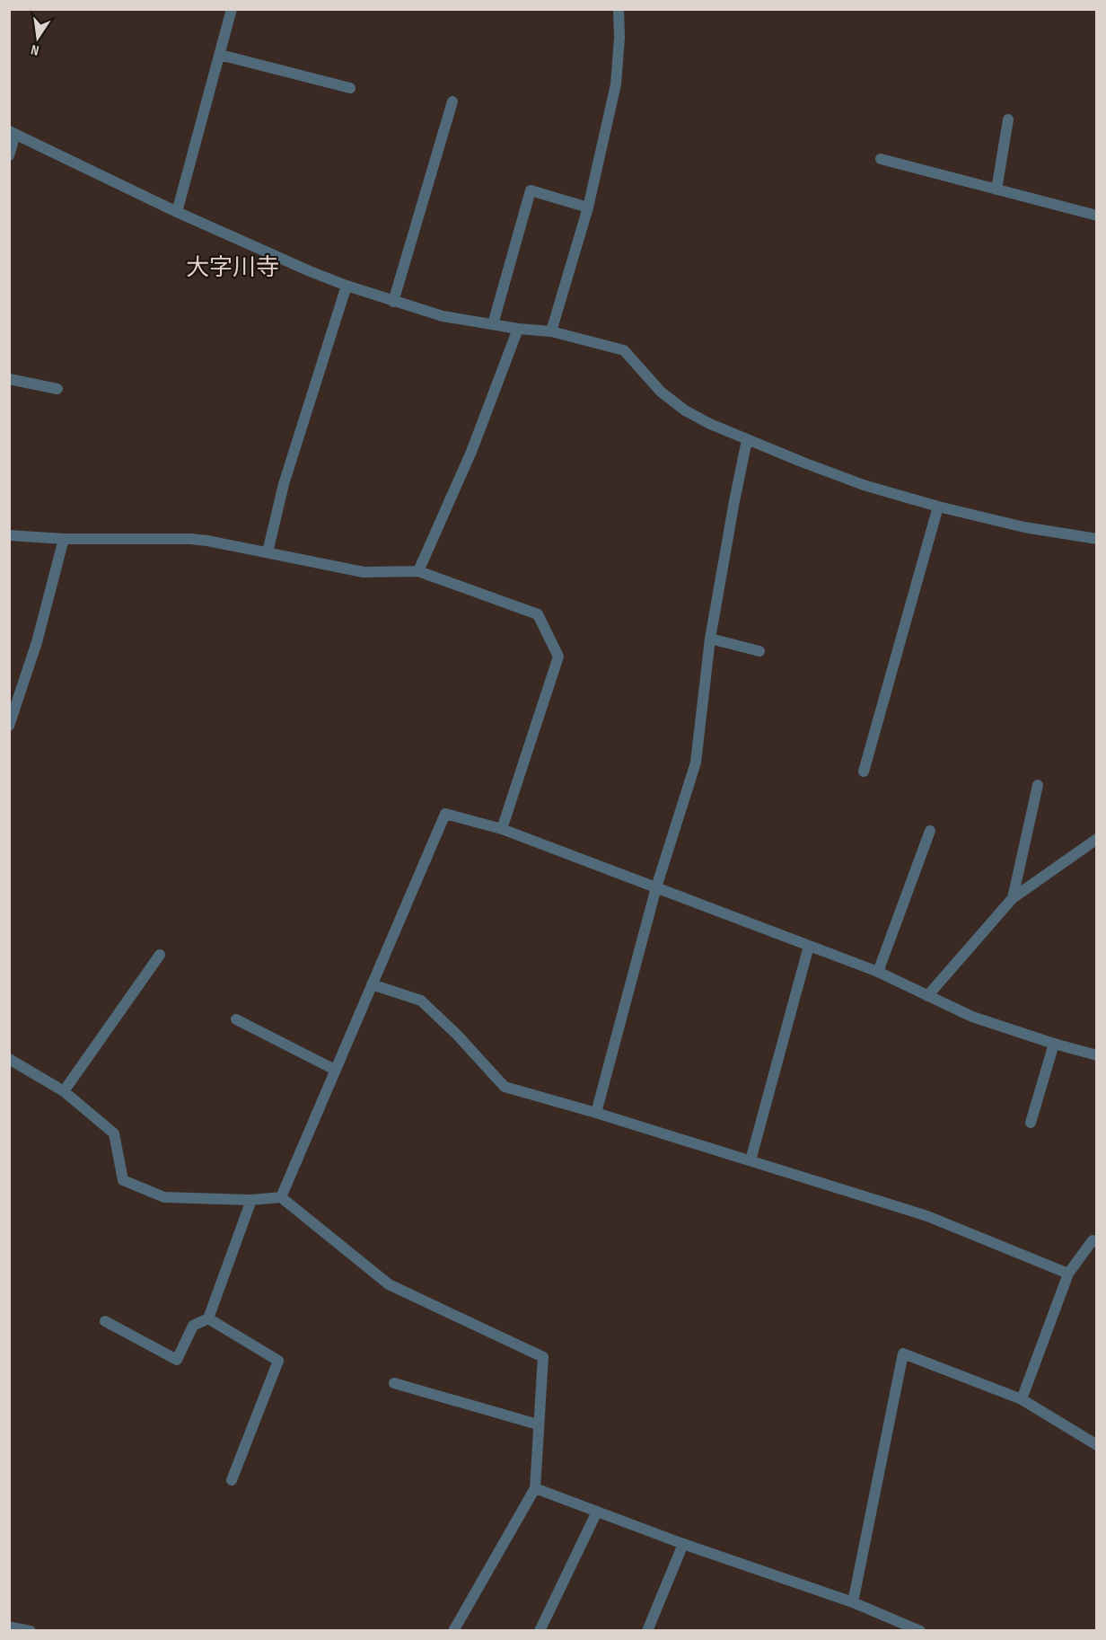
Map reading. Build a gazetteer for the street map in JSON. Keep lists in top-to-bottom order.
{
  "districts": ["大字川寺"],
  "north": "bottom"
}
